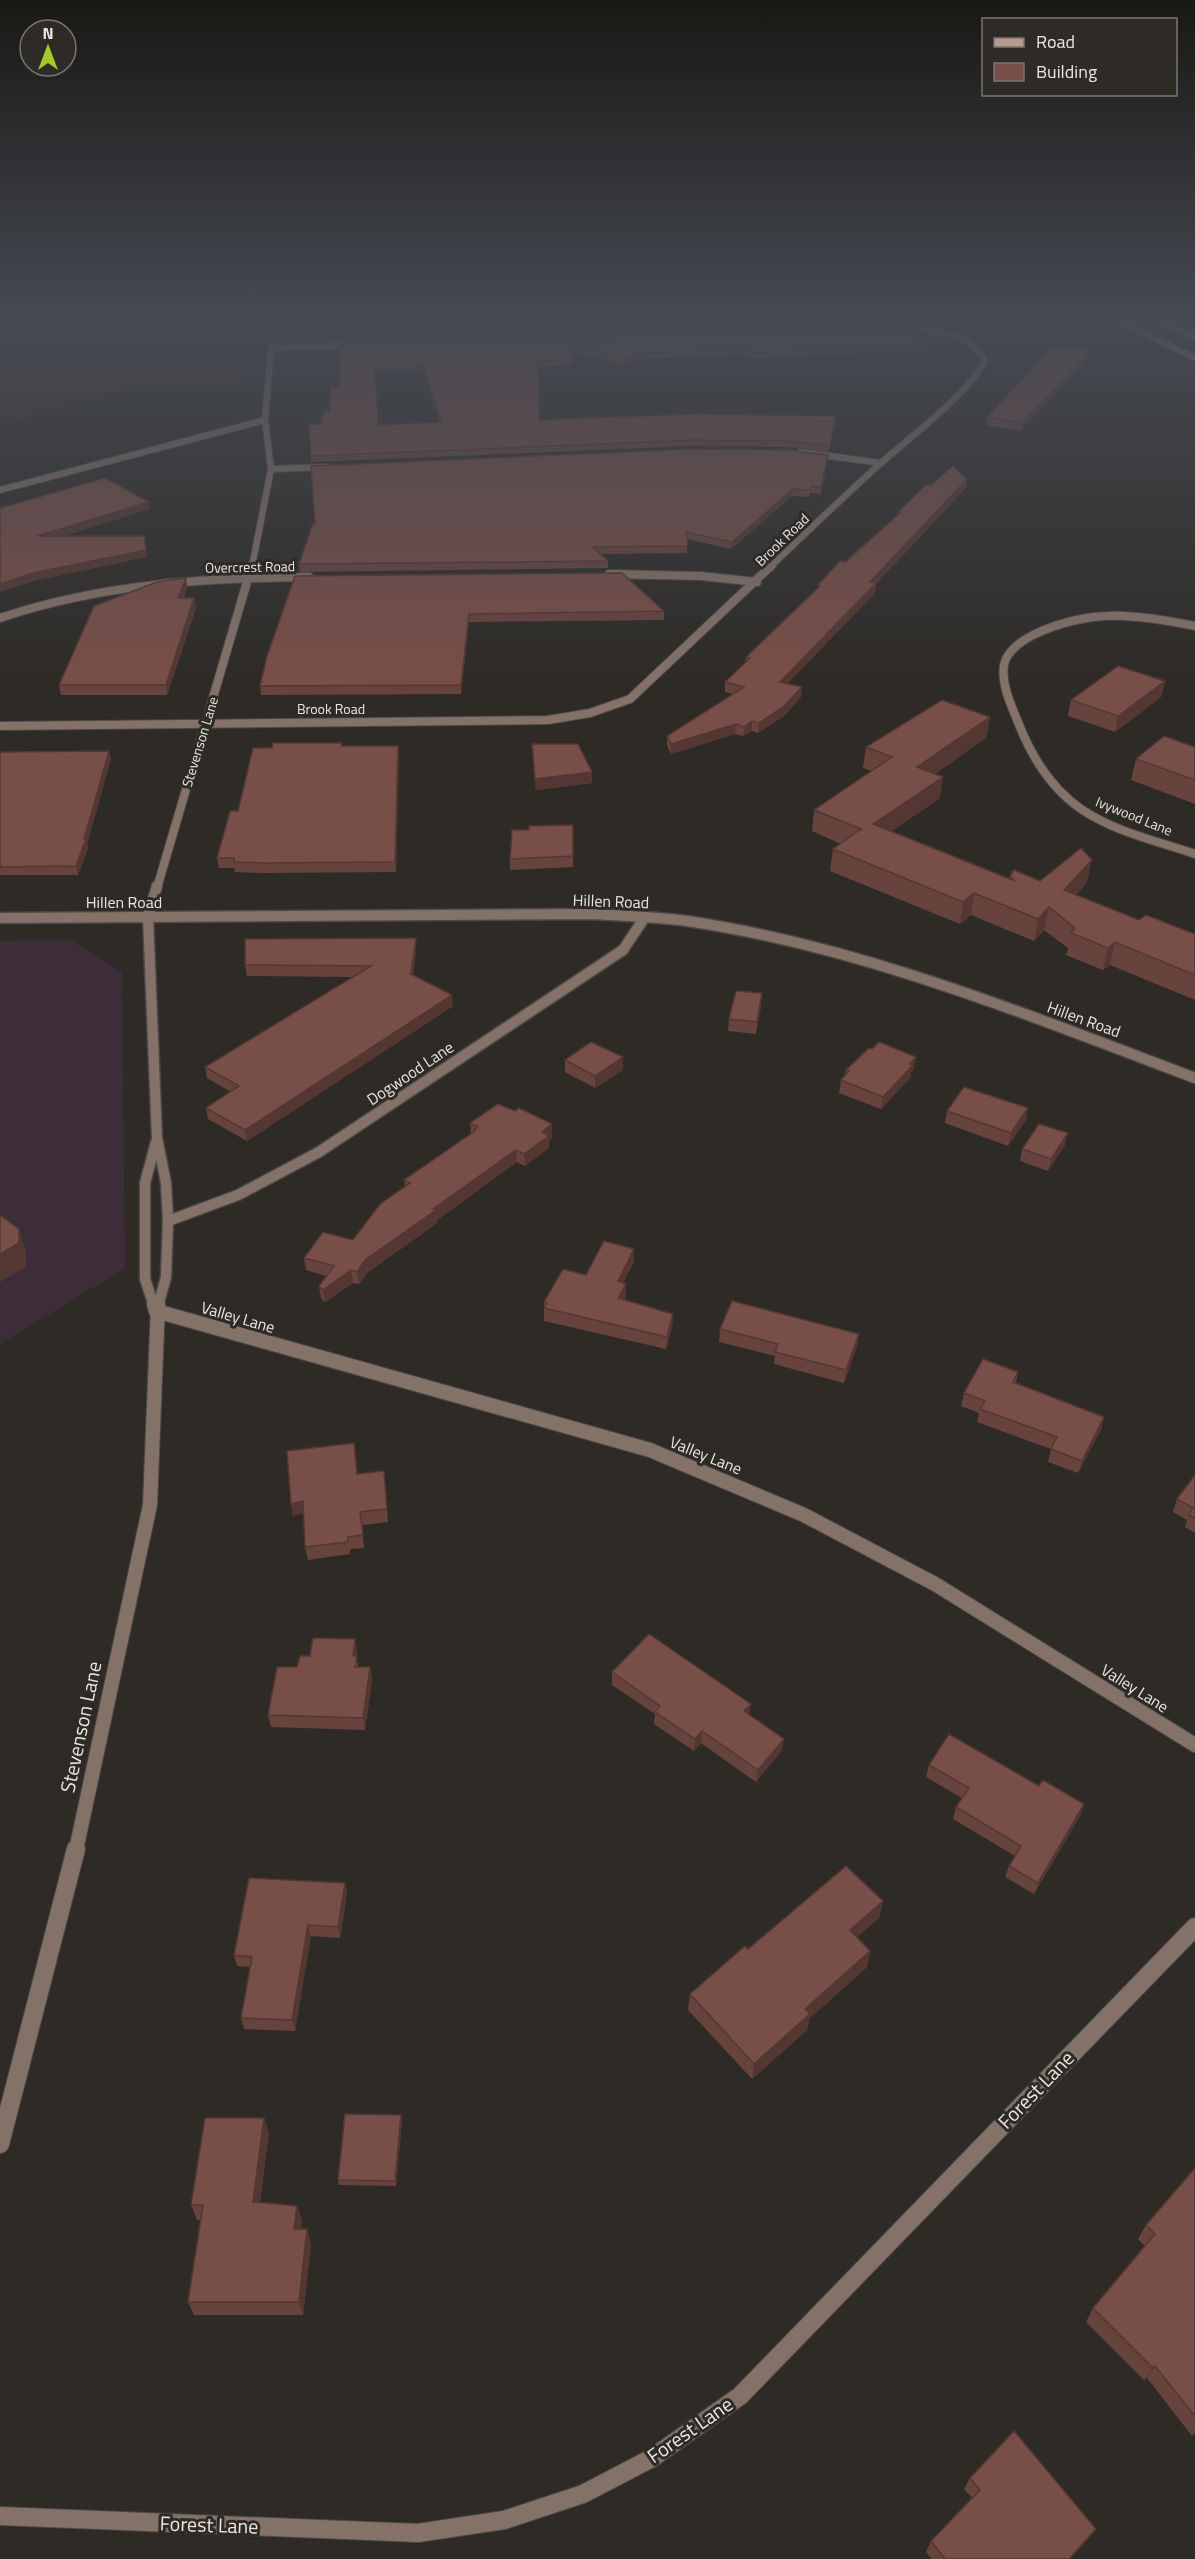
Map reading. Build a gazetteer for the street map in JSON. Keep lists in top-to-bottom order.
{
  "streets": {
    "street": [
      "Brook Road",
      "Overcrest Road",
      "Stevenson Lane",
      "Ivywood Lane",
      "Hillen Road",
      "Dogwood Lane",
      "Valley Lane",
      "Forest Lane"
    ]
  },
  "crossings": [
    ["Brook Road", "Stevenson Lane"],
    ["Overcrest Road", "Stevenson Lane"],
    ["Stevenson Lane", "Hillen Road"],
    ["Stevenson Lane", "Dogwood Lane"],
    ["Stevenson Lane", "Valley Lane"],
    ["Hillen Road", "Dogwood Lane"]
  ],
  "legend": ["Road", "Building"],
  "north": "top"
}
